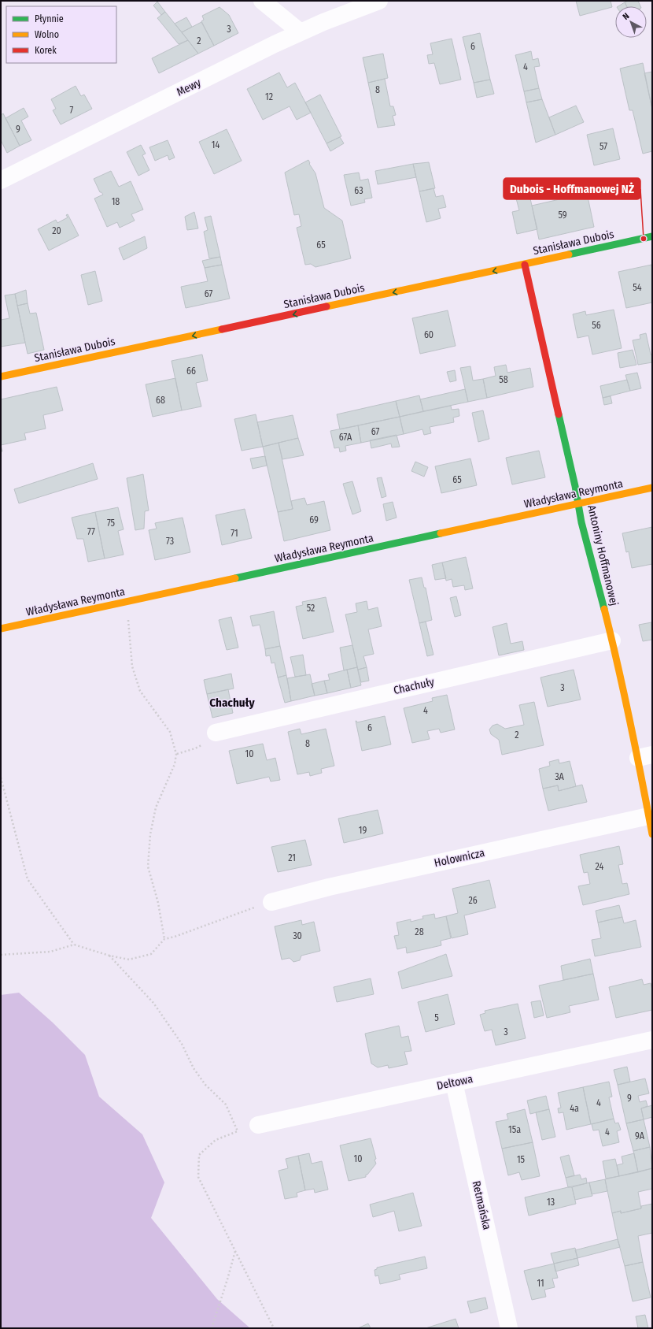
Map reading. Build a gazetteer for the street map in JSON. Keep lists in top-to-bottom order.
{
  "streets": {
    "street": [
      "Mewy",
      "Stanisława Dubois",
      "Władysława Reymonta",
      "Antoniny Hoffmanowej",
      "Chachuły",
      "Holownicza",
      "Deltowa",
      "Retmańska"
    ]
  },
  "crossings": [
    ["Stanisława Dubois", "Antoniny Hoffmanowej"],
    ["Władysława Reymonta", "Antoniny Hoffmanowej"],
    ["Antoniny Hoffmanowej", "Chachuły"],
    ["Antoniny Hoffmanowej", "Holownicza"],
    ["Deltowa", "Retmańska"]
  ],
  "one_way": ["Stanisława Dubois"],
  "districts": ["Chachuły"],
  "places": ["Dubois - Hoffmanowej NŻ"],
  "house_numbers": [
    "3",
    "2",
    "6",
    "4",
    "8",
    "12",
    "7",
    "9",
    "14",
    "57",
    "63",
    "18",
    "59",
    "20",
    "65",
    "54",
    "67",
    "56",
    "60",
    "66",
    "58",
    "68",
    "67",
    "67A",
    "65",
    "69",
    "75",
    "77",
    "71",
    "73",
    "52",
    "3",
    "4",
    "6",
    "2",
    "8",
    "10",
    "3A",
    "19",
    "21",
    "24",
    "26",
    "28",
    "30",
    "5",
    "3",
    "9",
    "4",
    "4a",
    "15a",
    "4",
    "9A",
    "10",
    "15",
    "13",
    "11"
  ],
  "legend": ["Płynnie", "Wolno", "Korek"],
  "north": "top left"
}
